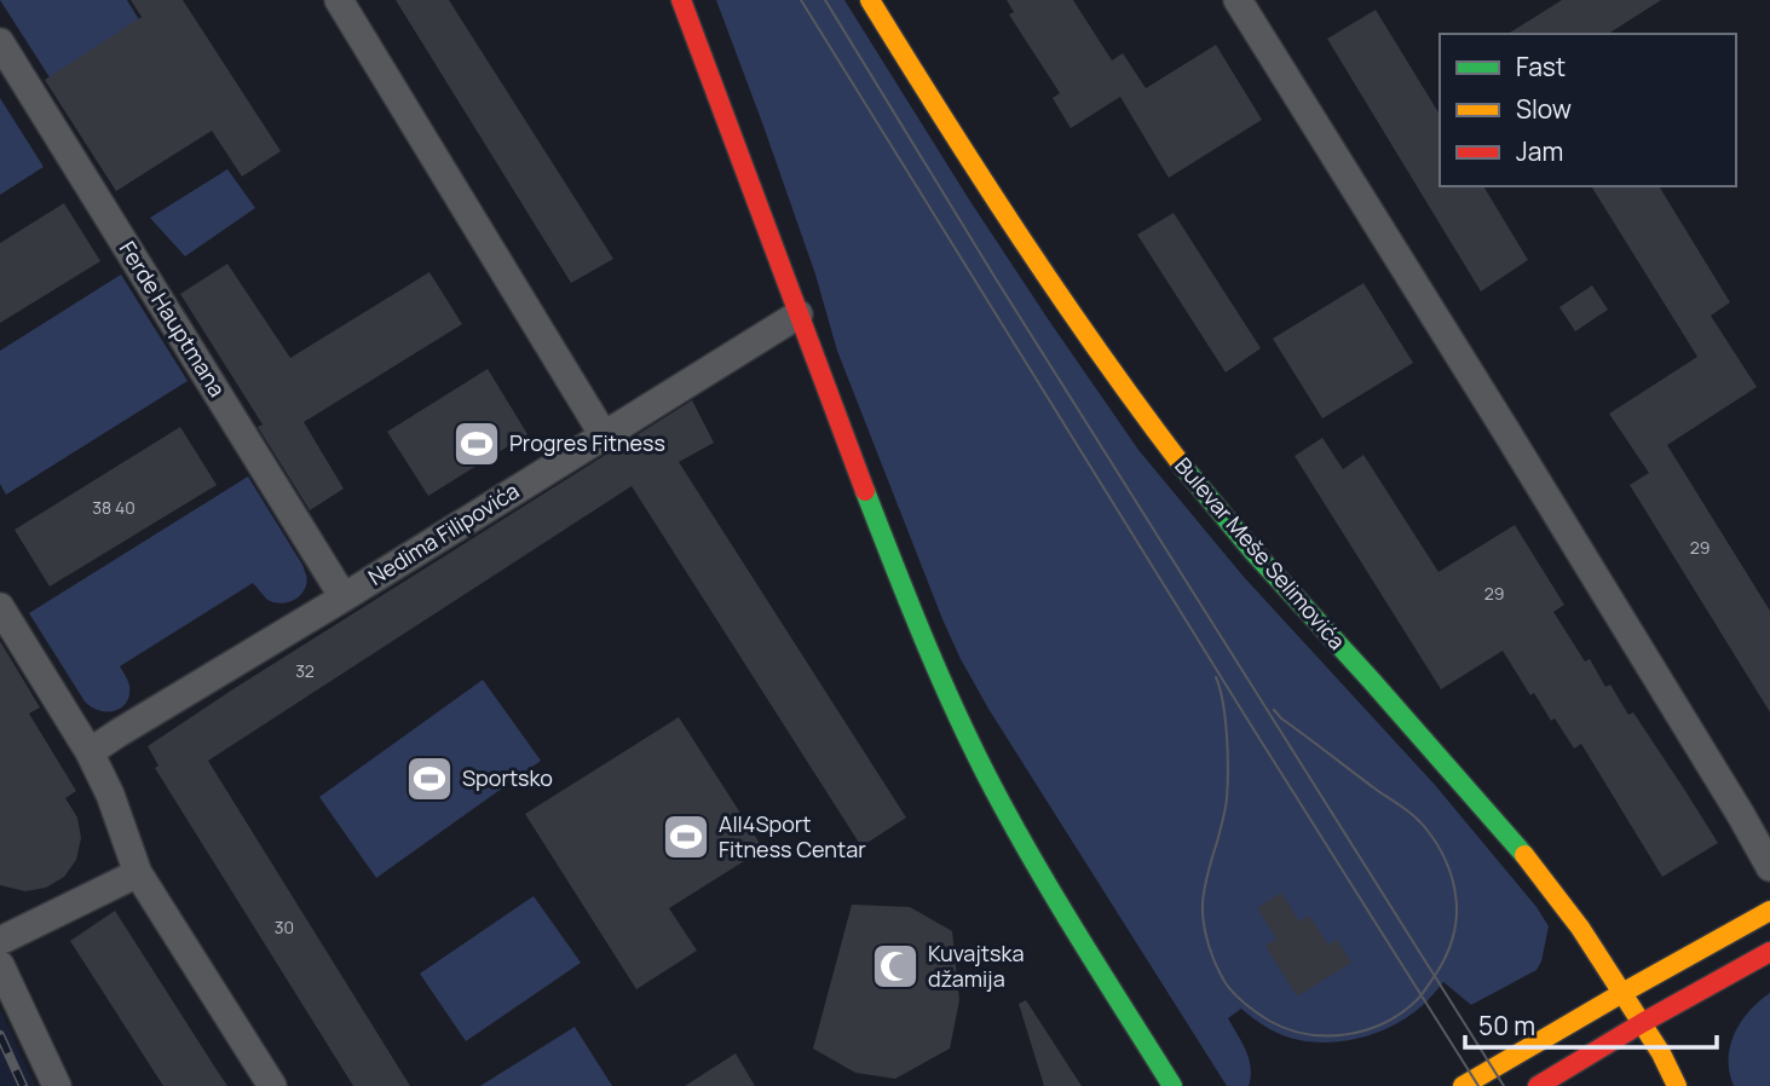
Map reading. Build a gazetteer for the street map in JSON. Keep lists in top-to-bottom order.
{
  "streets": {
    "main road": ["Bulevar Meše Selimovića"],
    "street": ["Ferde Hauptmana", "Nedima Filipovića"]
  },
  "crossings": [
    ["Ferde Hauptmana", "Nedima Filipovića"]
  ],
  "places": {
    "sports": ["Progres Fitness", "Sportsko", "All4Sport Fitness Centar"],
    "mosque": ["Kuvajtska džamija"]
  },
  "house_numbers": [
    "38 40",
    "29",
    "29",
    "32",
    "30"
  ],
  "legend": ["Fast", "Slow", "Jam"],
  "scale_bar": "50 m"
}
